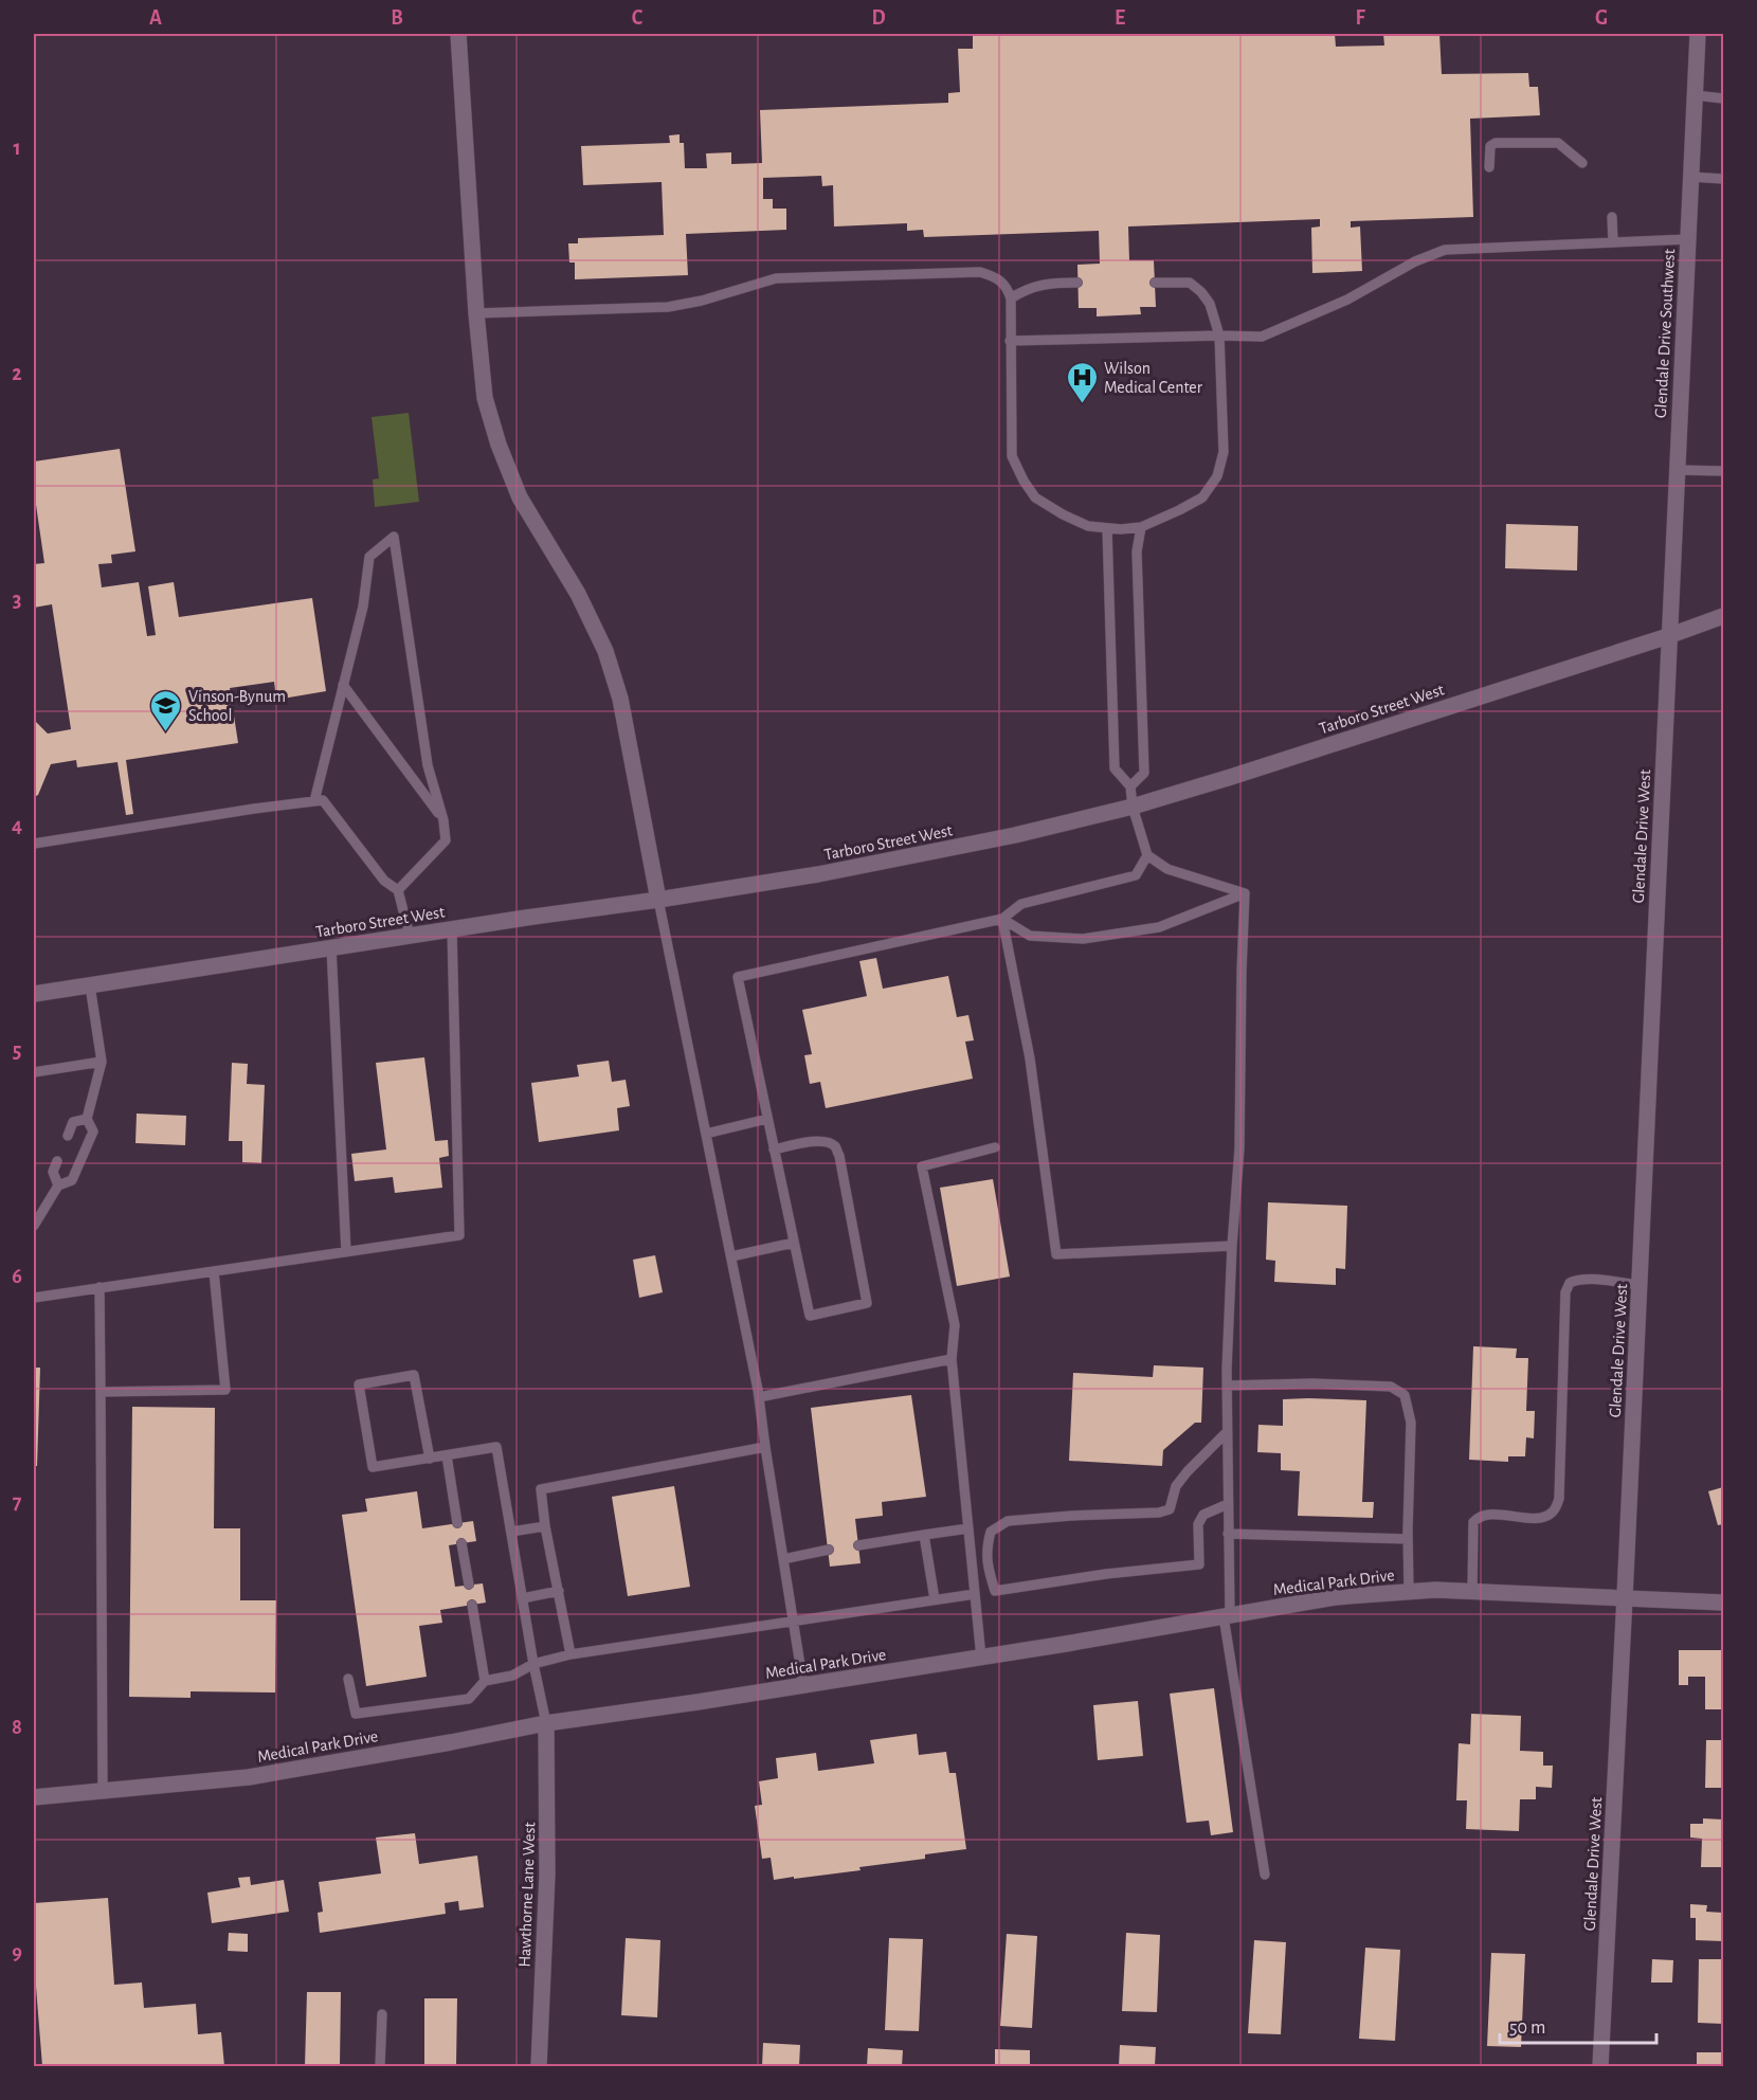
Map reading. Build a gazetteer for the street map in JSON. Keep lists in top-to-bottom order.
{
  "streets": {
    "street": [
      "Glendale Drive Southwest",
      "Tarboro Street West",
      "Glendale Drive West",
      "Medical Park Drive",
      "Hawthorne Lane West"
    ]
  },
  "crossings": [
    ["Glendale Drive Southwest", "Tarboro Street West"],
    ["Glendale Drive Southwest", "Glendale Drive West"],
    ["Tarboro Street West", "Glendale Drive West"],
    ["Glendale Drive West", "Medical Park Drive"],
    ["Medical Park Drive", "Hawthorne Lane West"]
  ],
  "places": {
    "hospital": ["Wilson Medical Center"],
    "school or university": ["Vinson-Bynum School"]
  },
  "scale_bar": "50 m",
  "grid": {
    "columns": [
      "A",
      "B",
      "C",
      "D",
      "E",
      "F",
      "G"
    ],
    "rows": [
      "1",
      "2",
      "3",
      "4",
      "5",
      "6",
      "7",
      "8",
      "9"
    ]
  }
}
